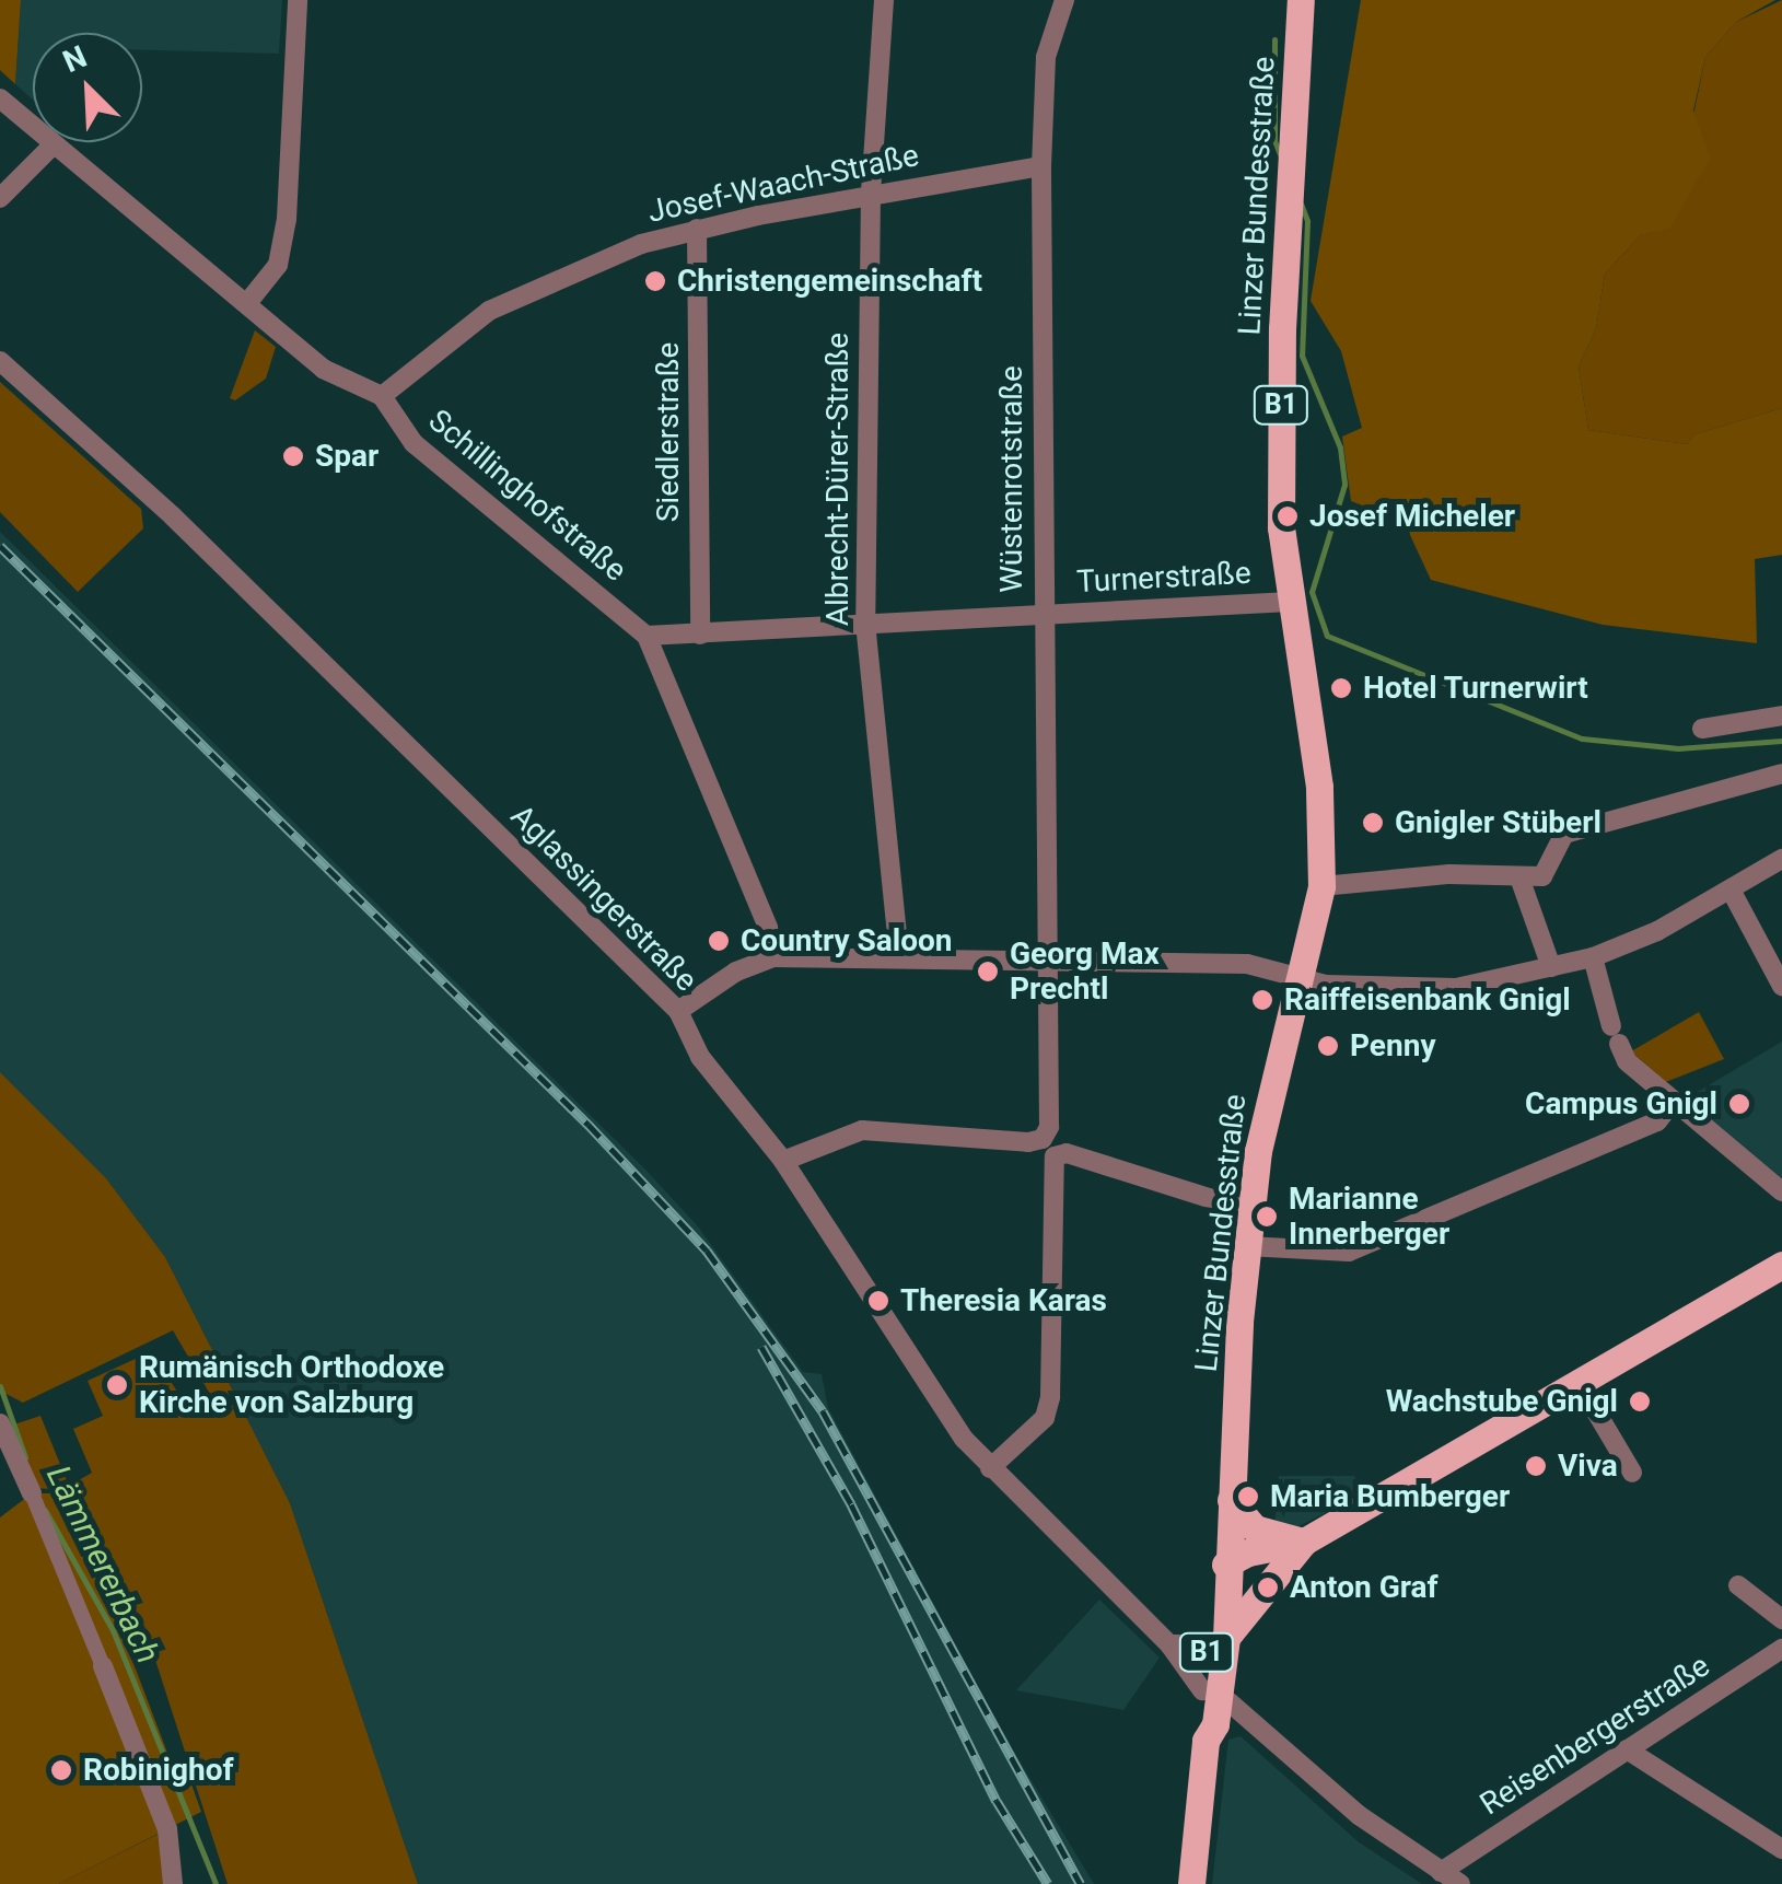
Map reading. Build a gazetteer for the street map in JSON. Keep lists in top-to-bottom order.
{
  "streets": {
    "main road": ["Linzer Bundesstraße", "B1"],
    "street": [
      "Josef-Waach-Straße",
      "Siedlerstraße",
      "Albrecht-Dürer-Straße",
      "Wüstenrotstraße",
      "Schillinghofstraße",
      "Turnerstraße",
      "Aglassingerstraße",
      "Reisenbergerstraße"
    ]
  },
  "crossings": [
    ["Josef-Waach-Straße", "Siedlerstraße"],
    ["Josef-Waach-Straße", "Albrecht-Dürer-Straße"],
    ["Josef-Waach-Straße", "Wüstenrotstraße"],
    ["Josef-Waach-Straße", "Schillinghofstraße"],
    ["Linzer Bundesstraße", "Turnerstraße"],
    ["Linzer Bundesstraße", "Aglassingerstraße"],
    ["Siedlerstraße", "Turnerstraße"],
    ["Albrecht-Dürer-Straße", "Turnerstraße"],
    ["Wüstenrotstraße", "Turnerstraße"],
    ["Wüstenrotstraße", "Aglassingerstraße"],
    ["Schillinghofstraße", "Turnerstraße"]
  ],
  "water": ["Lämmererbach"],
  "places": [
    "Christengemeinschaft",
    "Spar",
    "Josef Micheler",
    "Hotel Turnerwirt",
    "Gnigler Stüberl",
    "Country Saloon",
    "Georg Max Prechtl",
    "Raiffeisenbank Gnigl",
    "Penny",
    "Campus Gnigl",
    "Marianne Innerberger",
    "Theresia Karas",
    "Rumänisch Orthodoxe Kirche von Salzburg",
    "Wachstube Gnigl",
    "Viva",
    "Maria Bumberger",
    "Anton Graf",
    "Robinighof"
  ],
  "north": "top left"
}
